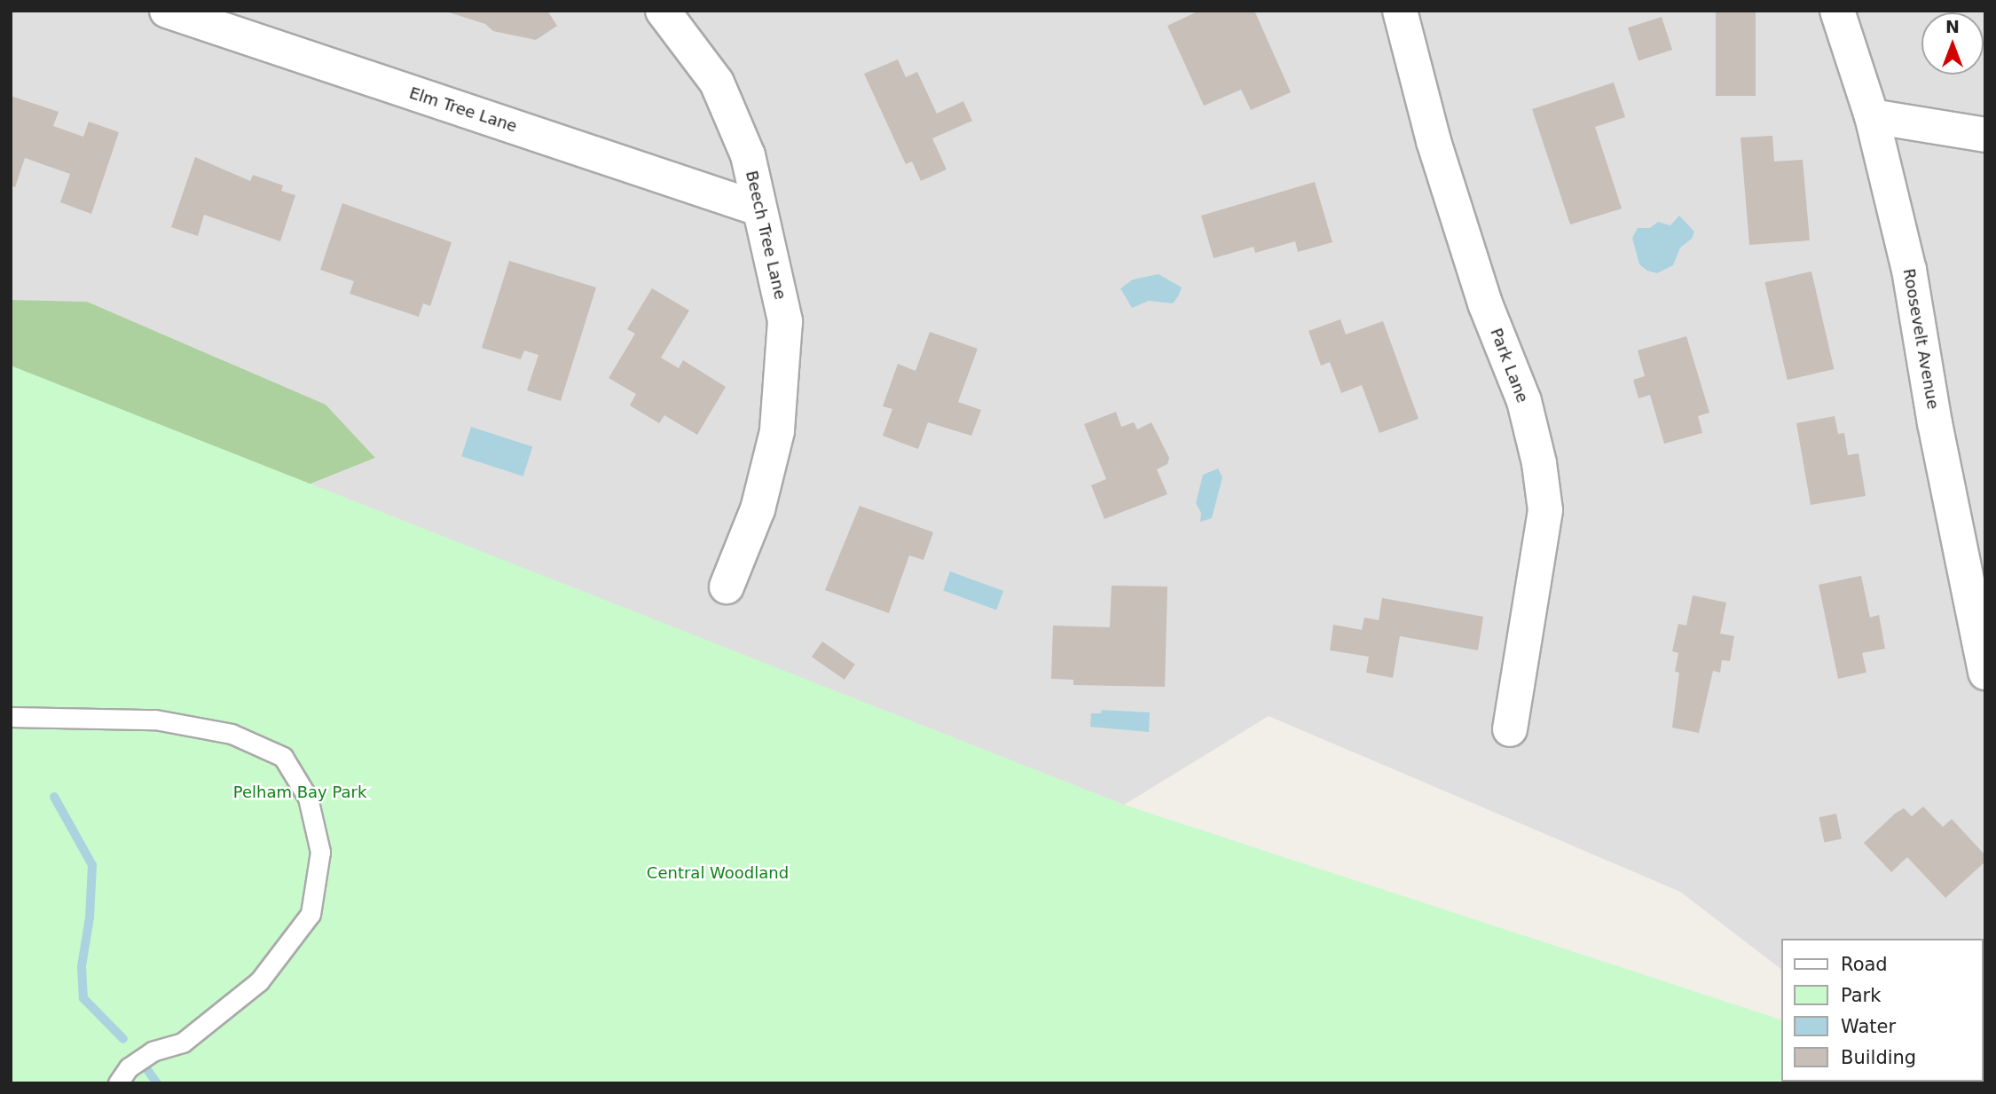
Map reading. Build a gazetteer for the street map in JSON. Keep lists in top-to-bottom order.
{
  "streets": {
    "street": [
      "Elm Tree Lane",
      "Beech Tree Lane",
      "Roosevelt Avenue",
      "Park Lane"
    ]
  },
  "crossings": [
    ["Elm Tree Lane", "Beech Tree Lane"]
  ],
  "parks": ["Pelham Bay Park", "Central Woodland"],
  "legend": [
    "Road",
    "Park",
    "Water",
    "Building"
  ],
  "north": "top"
}
